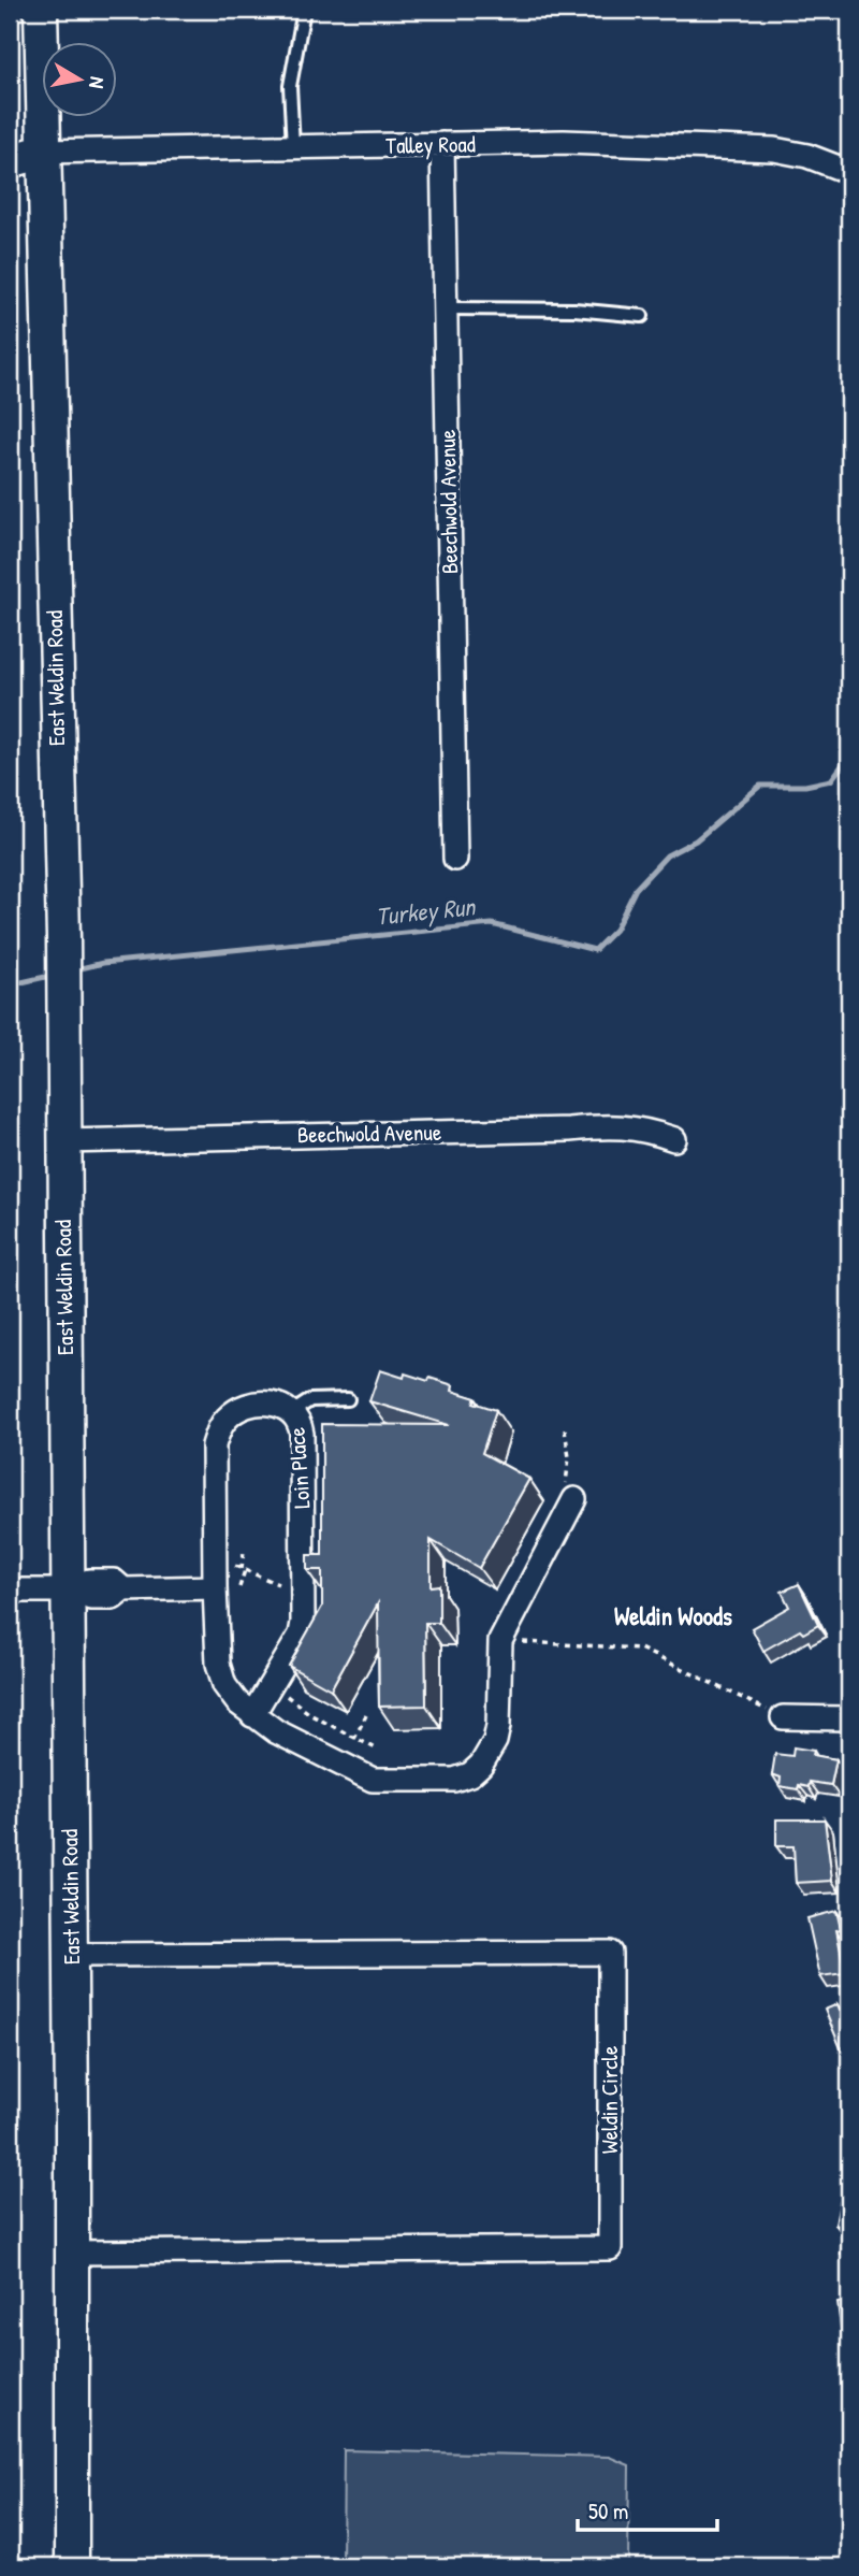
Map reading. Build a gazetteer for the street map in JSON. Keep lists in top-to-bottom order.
{
  "streets": {
    "street": [
      "Talley Road",
      "Beechwold Avenue",
      "East Weldin Road",
      "Loin Place",
      "Weldin Circle"
    ]
  },
  "crossings": [
    ["Talley Road", "Beechwold Avenue"],
    ["Talley Road", "East Weldin Road"],
    ["Beechwold Avenue", "East Weldin Road"],
    ["East Weldin Road", "Weldin Circle"]
  ],
  "districts": ["Weldin Woods"],
  "water": ["Turkey Run"],
  "scale_bar": "50 m",
  "north": "right"
}
